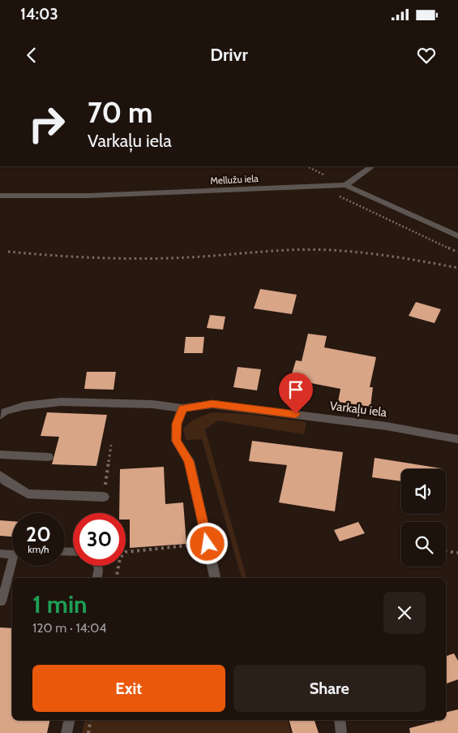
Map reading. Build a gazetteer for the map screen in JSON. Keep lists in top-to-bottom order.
{
  "streets": {
    "street": ["Mellužu iela", "Varkaļu iela"]
  },
  "page": {
    "status": "14:03",
    "header": "Drivr",
    "turn": ["70 m", "Varkaļu iela"],
    "speed": "20 km/h",
    "limit": "30",
    "heading": ["1 min", "120 m · 14:04"],
    "buttons": ["Exit", "Share"]
  }
}
